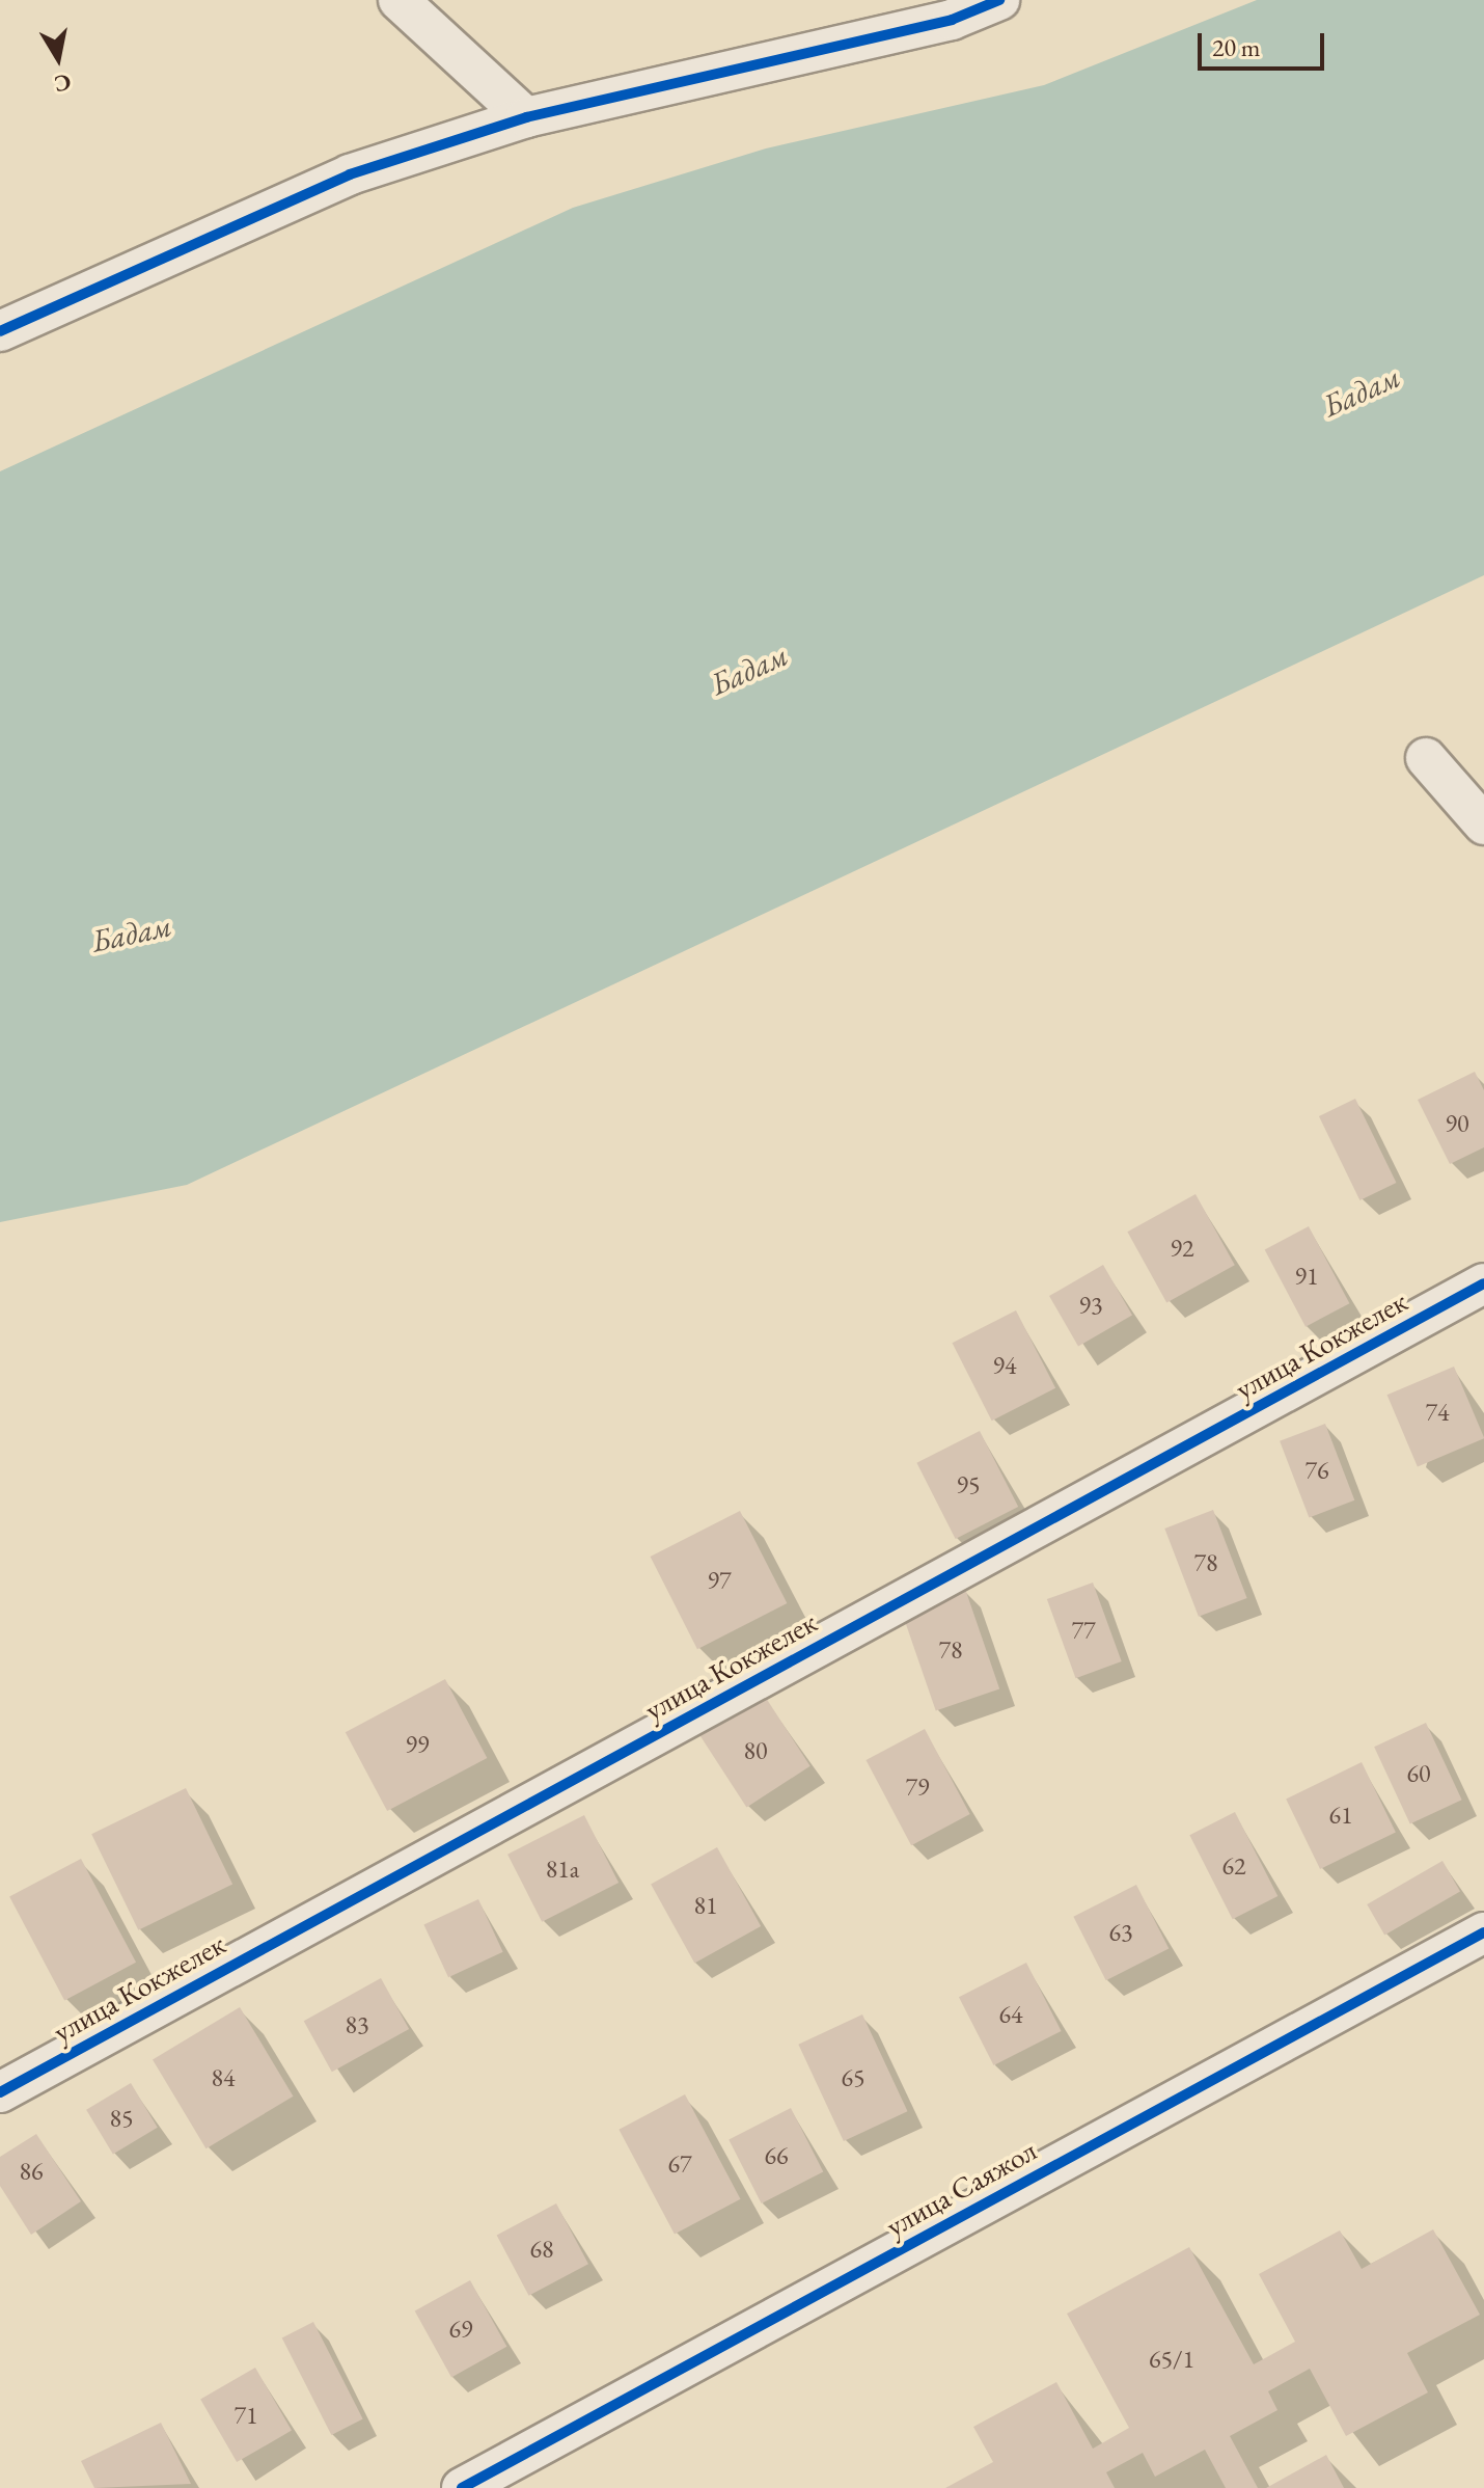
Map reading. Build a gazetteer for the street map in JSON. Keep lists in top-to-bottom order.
{
  "streets": {
    "street": ["улица Кокжелек", "улица Саяжол"]
  },
  "water": ["Бадам"],
  "house_numbers": [
    "90",
    "92",
    "91",
    "93",
    "94",
    "74",
    "76",
    "95",
    "78",
    "97",
    "77",
    "78",
    "99",
    "80",
    "60",
    "79",
    "61",
    "62",
    "81а",
    "81",
    "63",
    "64",
    "83",
    "84",
    "65",
    "85",
    "66",
    "67",
    "86",
    "68",
    "69",
    "65/1",
    "71"
  ],
  "scale_bar": "20 m",
  "north": "bottom"
}
